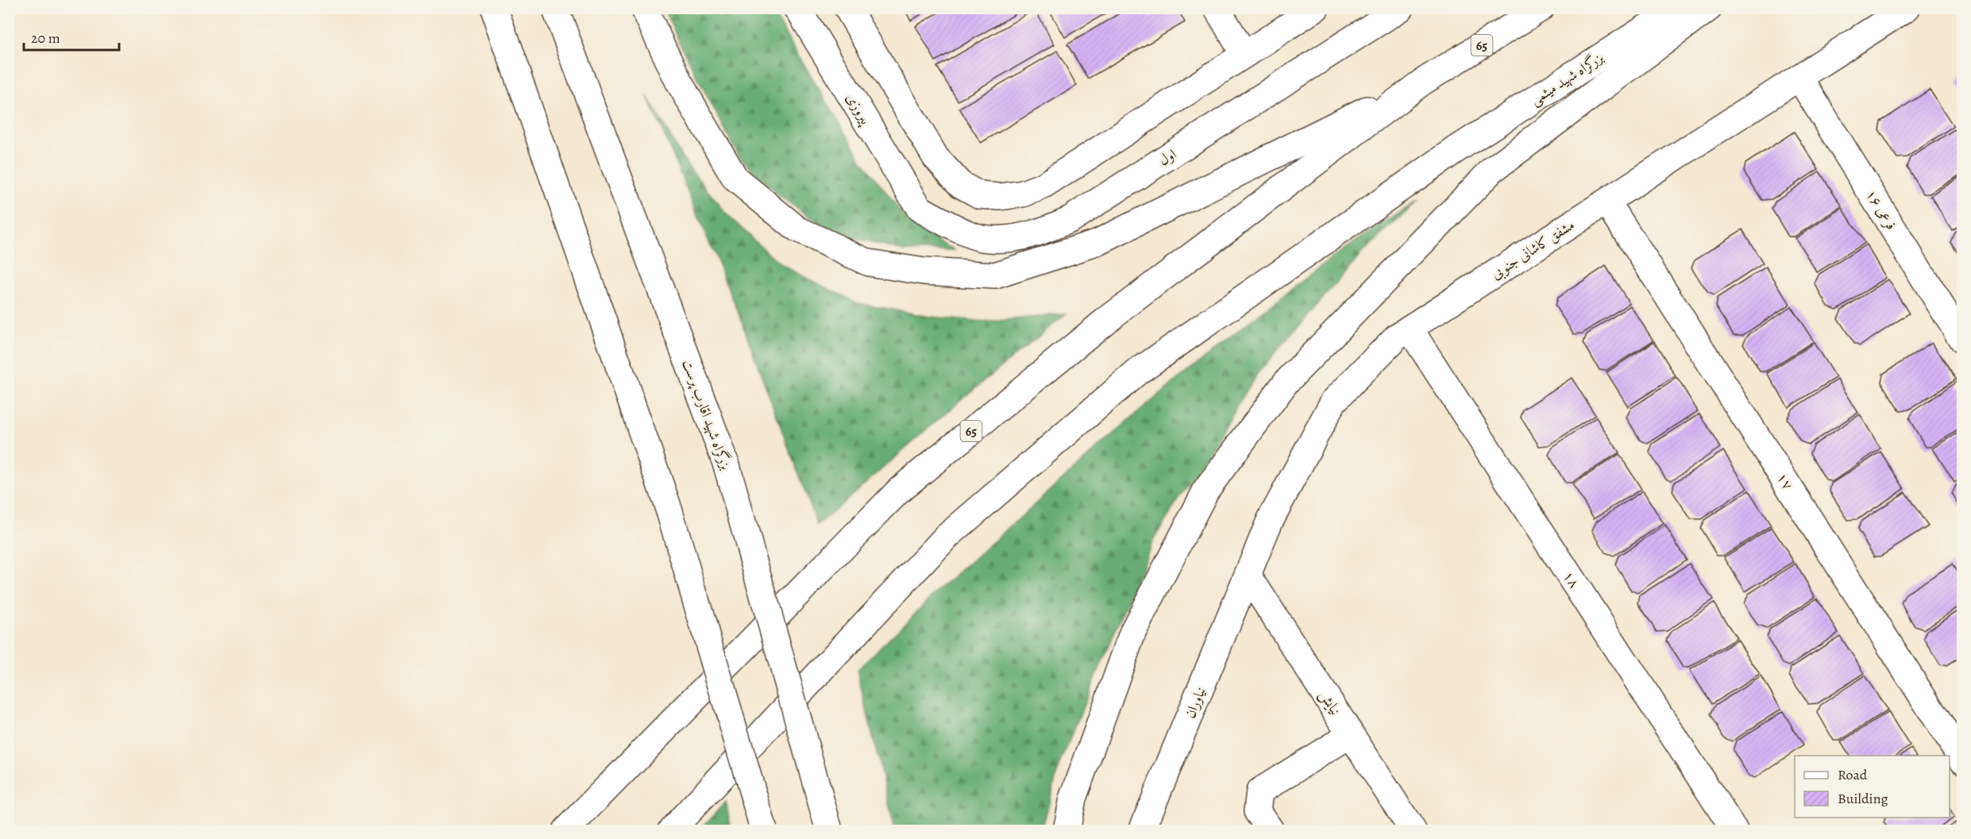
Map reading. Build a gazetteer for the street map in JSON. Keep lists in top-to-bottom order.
{
  "streets": {
    "main road": [
      "65",
      "بزرگراه شهید میثمی",
      "پیروزی",
      "اول",
      "فرعی ۱۶",
      "مشفق کاشانی جنوبی",
      "بزرگراه شهید اقارب پرست",
      "۱۷",
      "۱۸",
      "نیاوران",
      "نیایش"
    ]
  },
  "crossings": [
    ["پیروزی", "اول"],
    ["فرعی ۱۶", "مشفق کاشانی جنوبی"],
    ["مشفق کاشانی جنوبی", "۱۷"],
    ["مشفق کاشانی جنوبی", "۱۸"],
    ["مشفق کاشانی جنوبی", "نیاوران"],
    ["مشفق کاشانی جنوبی", "نیایش"],
    ["نیاوران", "نیایش"]
  ],
  "legend": ["Road", "Building"],
  "scale_bar": "20 m"
}
